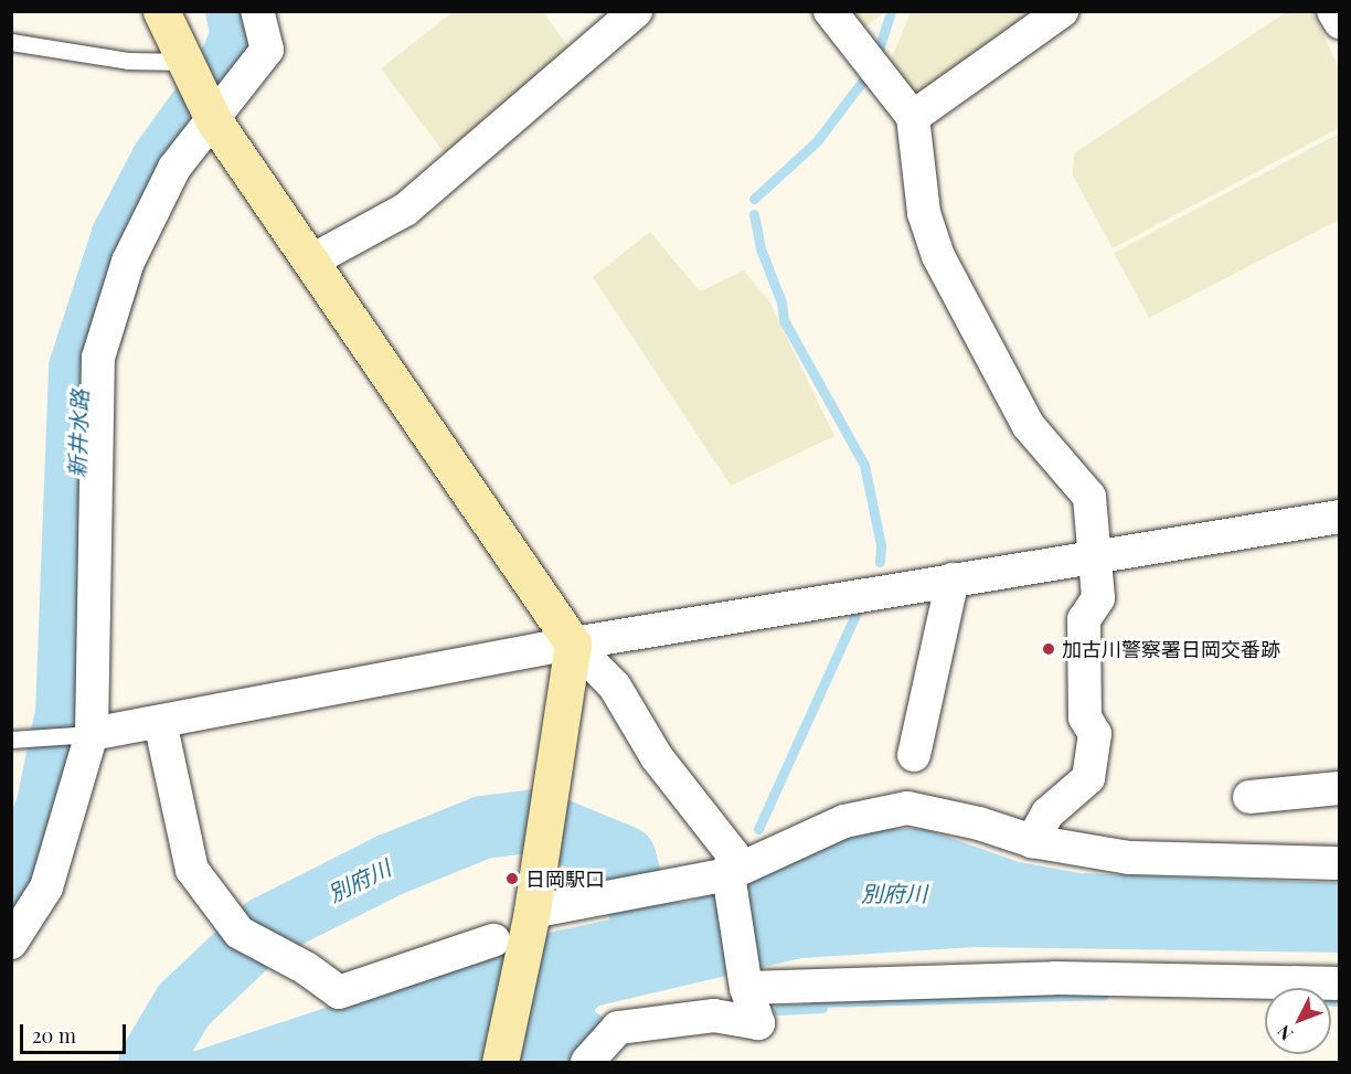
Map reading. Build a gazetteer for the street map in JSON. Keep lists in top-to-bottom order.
{
  "water": ["新井水路", "別府川"],
  "places": ["加古川警察署日岡交番跡", "日岡駅口"],
  "scale_bar": "20 m",
  "north": "bottom left"
}
